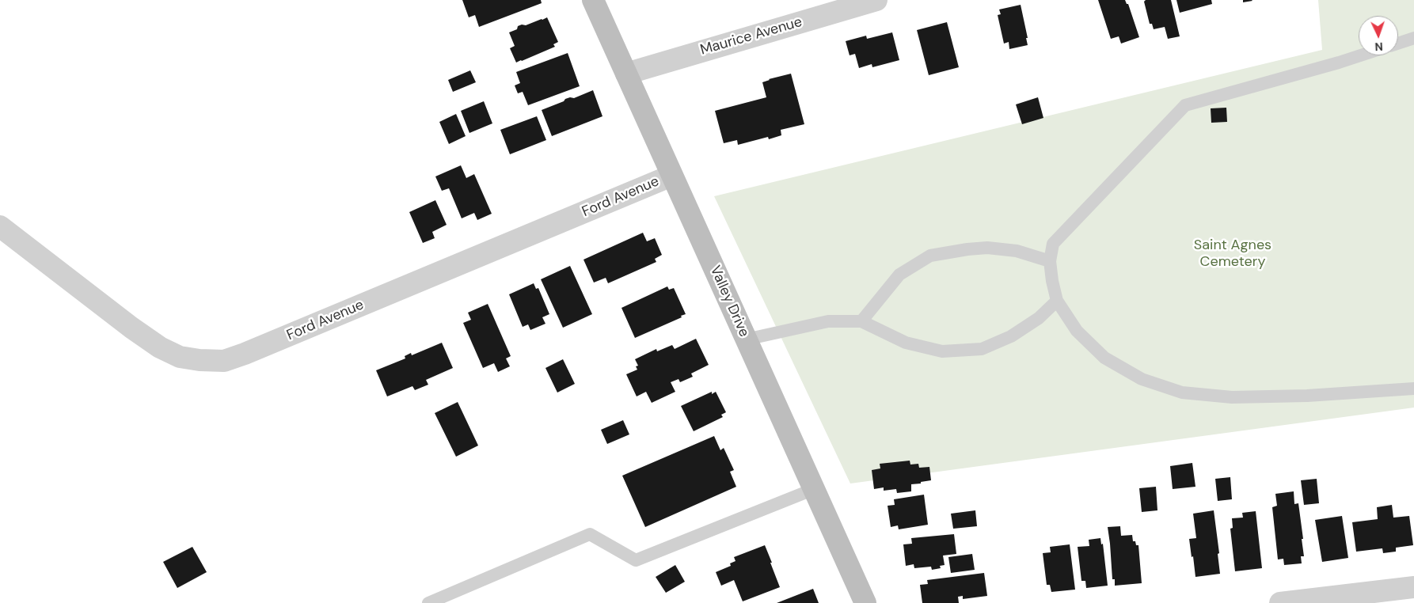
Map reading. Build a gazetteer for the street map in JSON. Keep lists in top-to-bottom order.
{
  "streets": {
    "main road": ["Valley Drive"],
    "street": ["Maurice Avenue", "Ford Avenue"]
  },
  "crossings": [
    ["Maurice Avenue", "Valley Drive"],
    ["Ford Avenue", "Valley Drive"]
  ],
  "parks": ["Saint Agnes Cemetery"],
  "north": "bottom"
}
